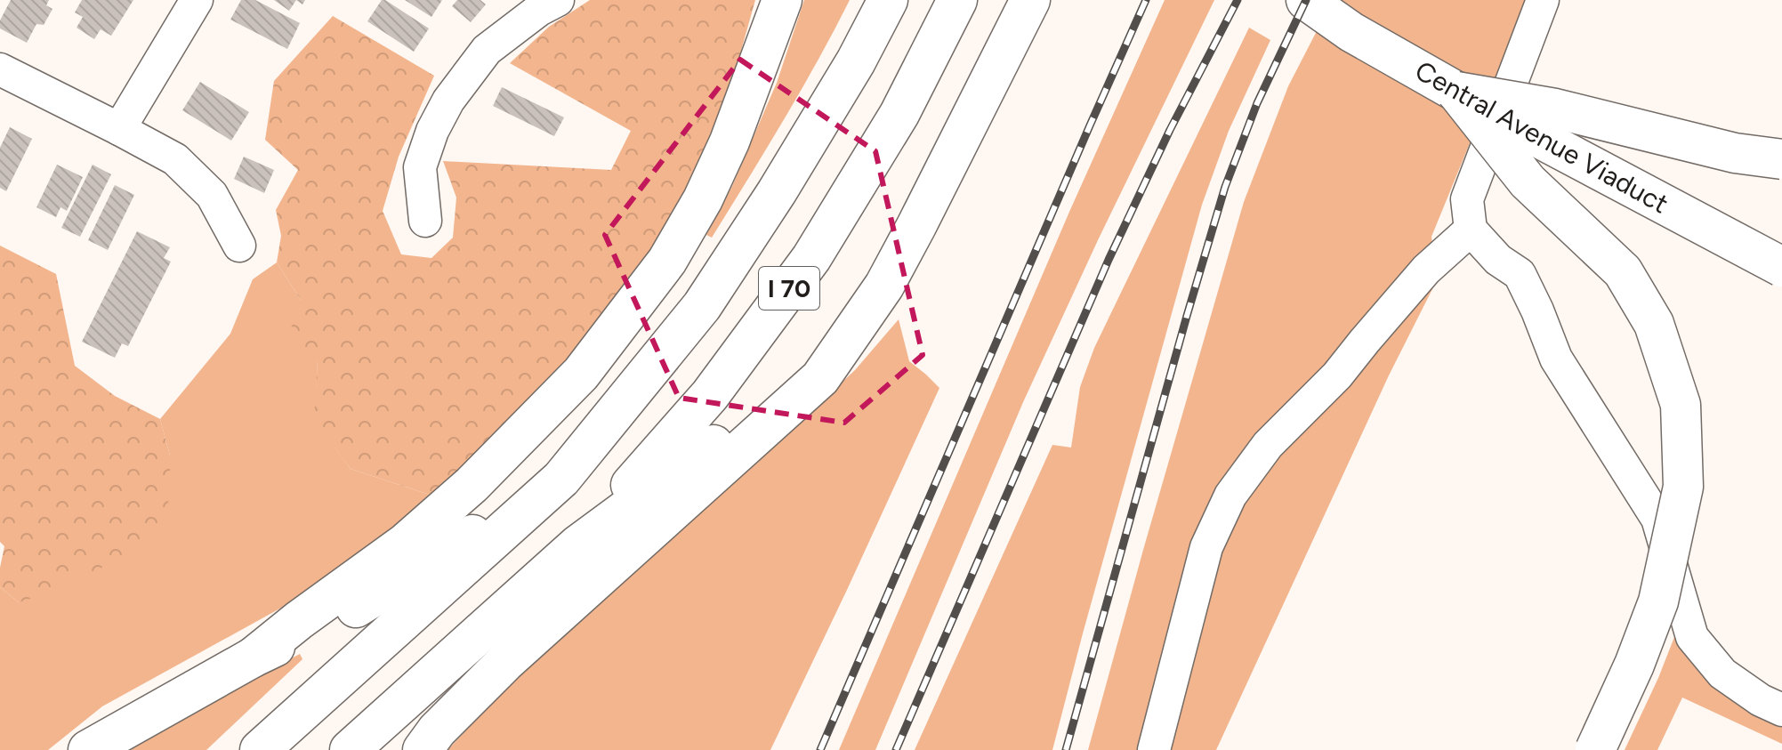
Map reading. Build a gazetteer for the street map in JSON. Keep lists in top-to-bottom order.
{
  "streets": {
    "main road": ["Central Avenue Viaduct", "I 70"]
  }
}
